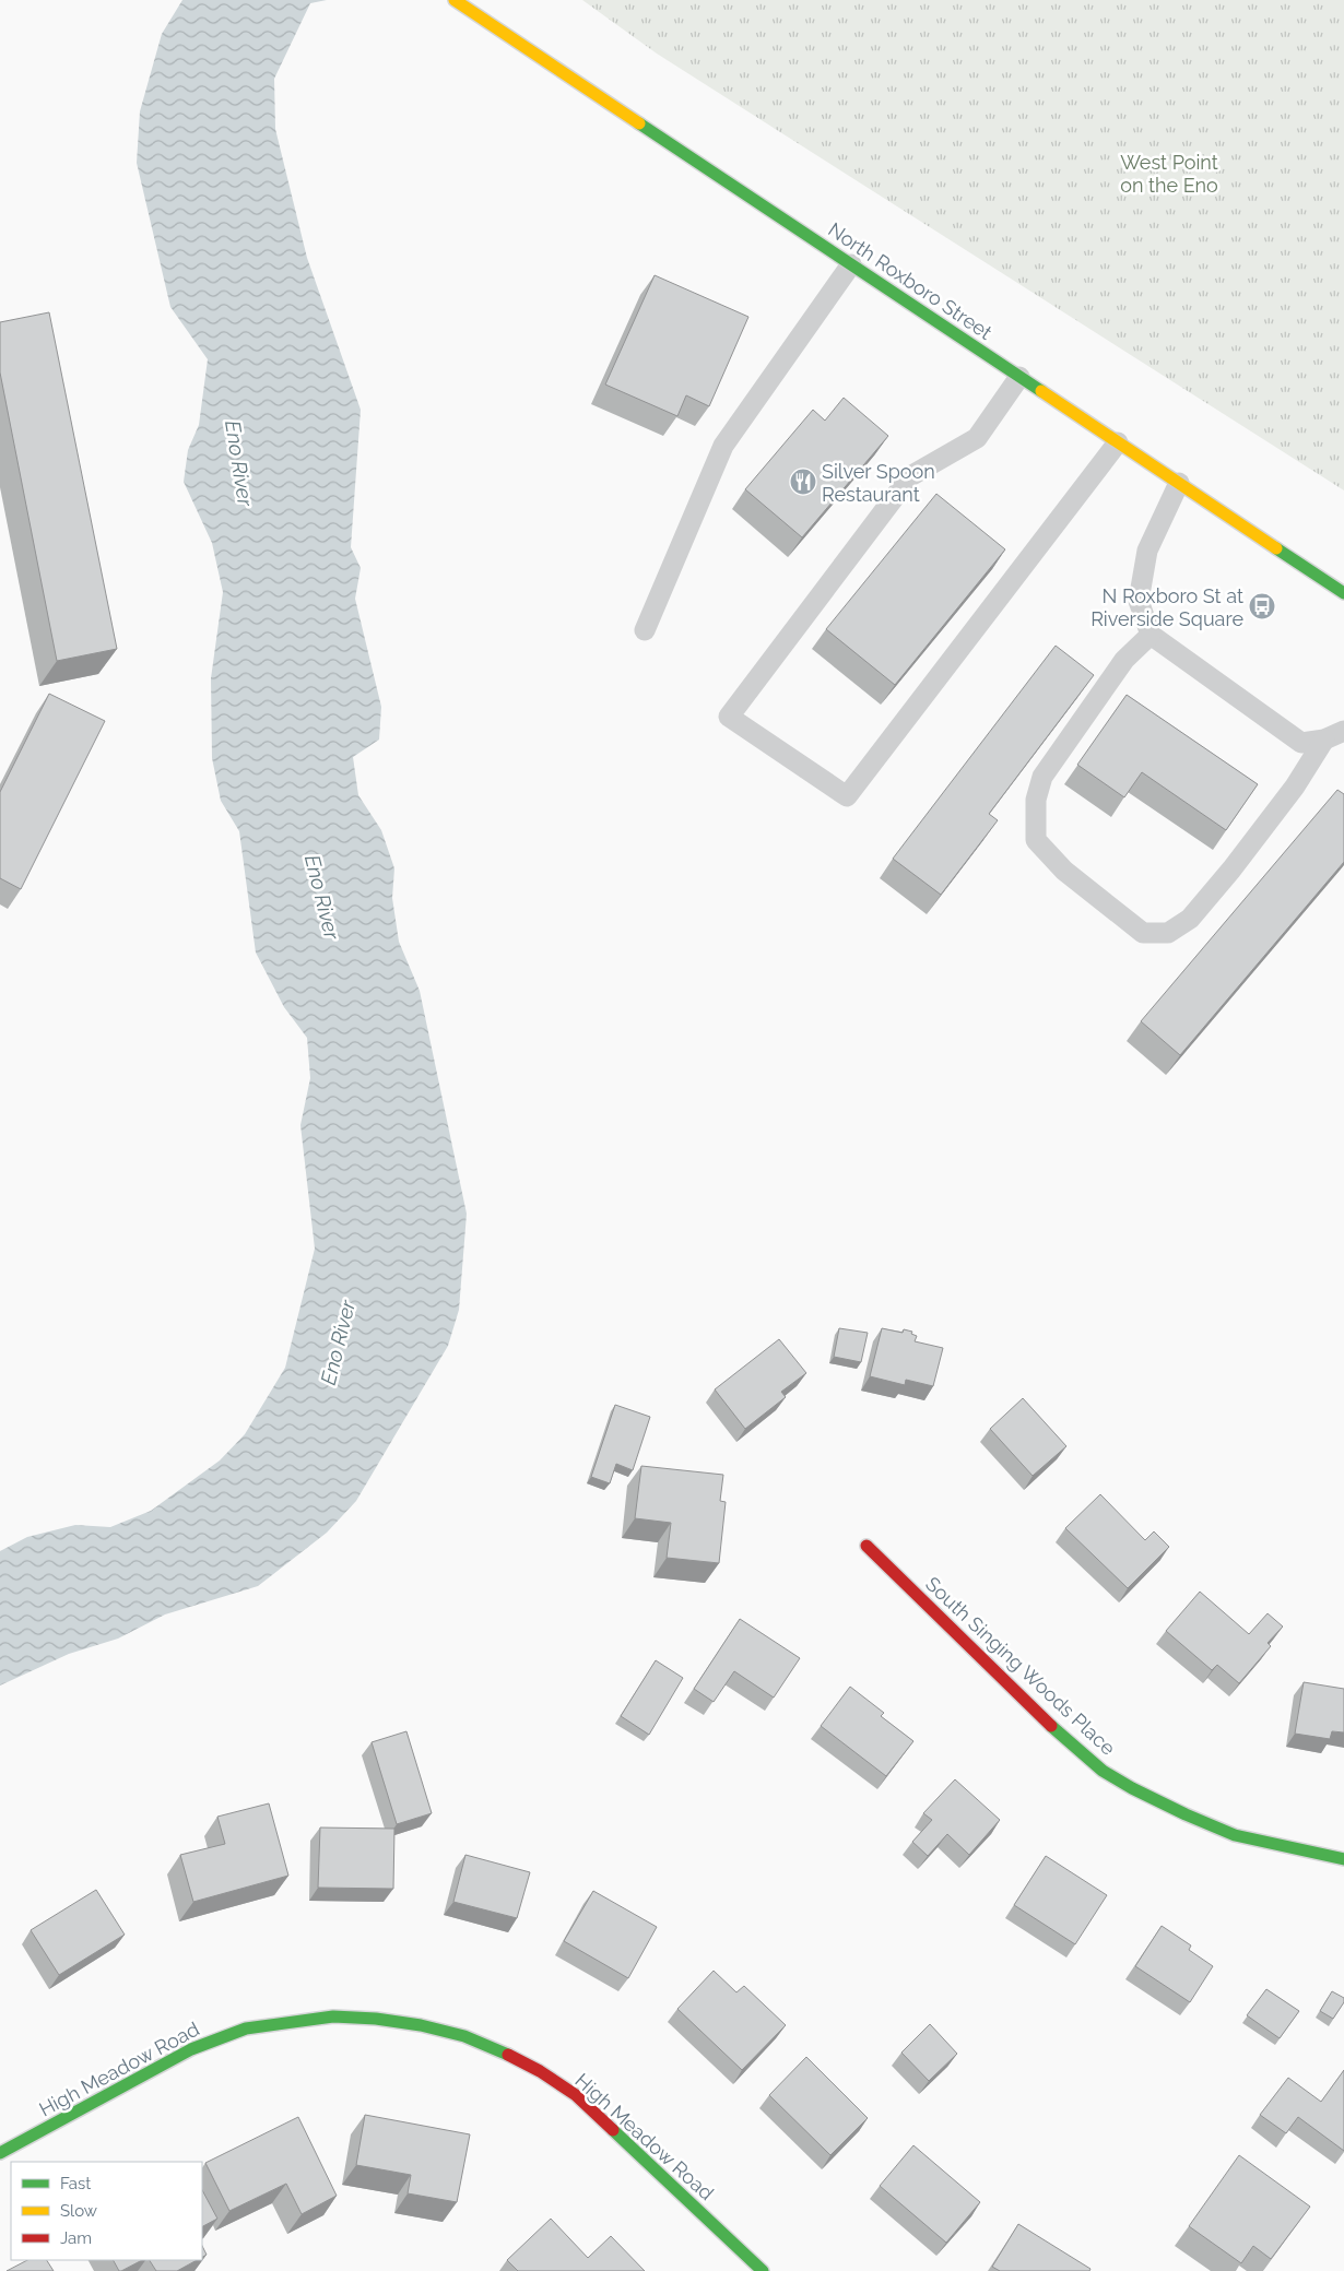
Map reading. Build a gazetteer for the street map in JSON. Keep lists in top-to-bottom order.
{
  "streets": {
    "main road": ["North Roxboro Street", "South Singing Woods Place", "High Meadow Road"]
  },
  "water": ["Eno River"],
  "parks": ["West Point on the Eno"],
  "places": {
    "restaurant": ["Silver Spoon Restaurant"],
    "bus stop": ["N Roxboro St at Riverside Square"]
  },
  "legend": ["Fast", "Slow", "Jam"]
}
